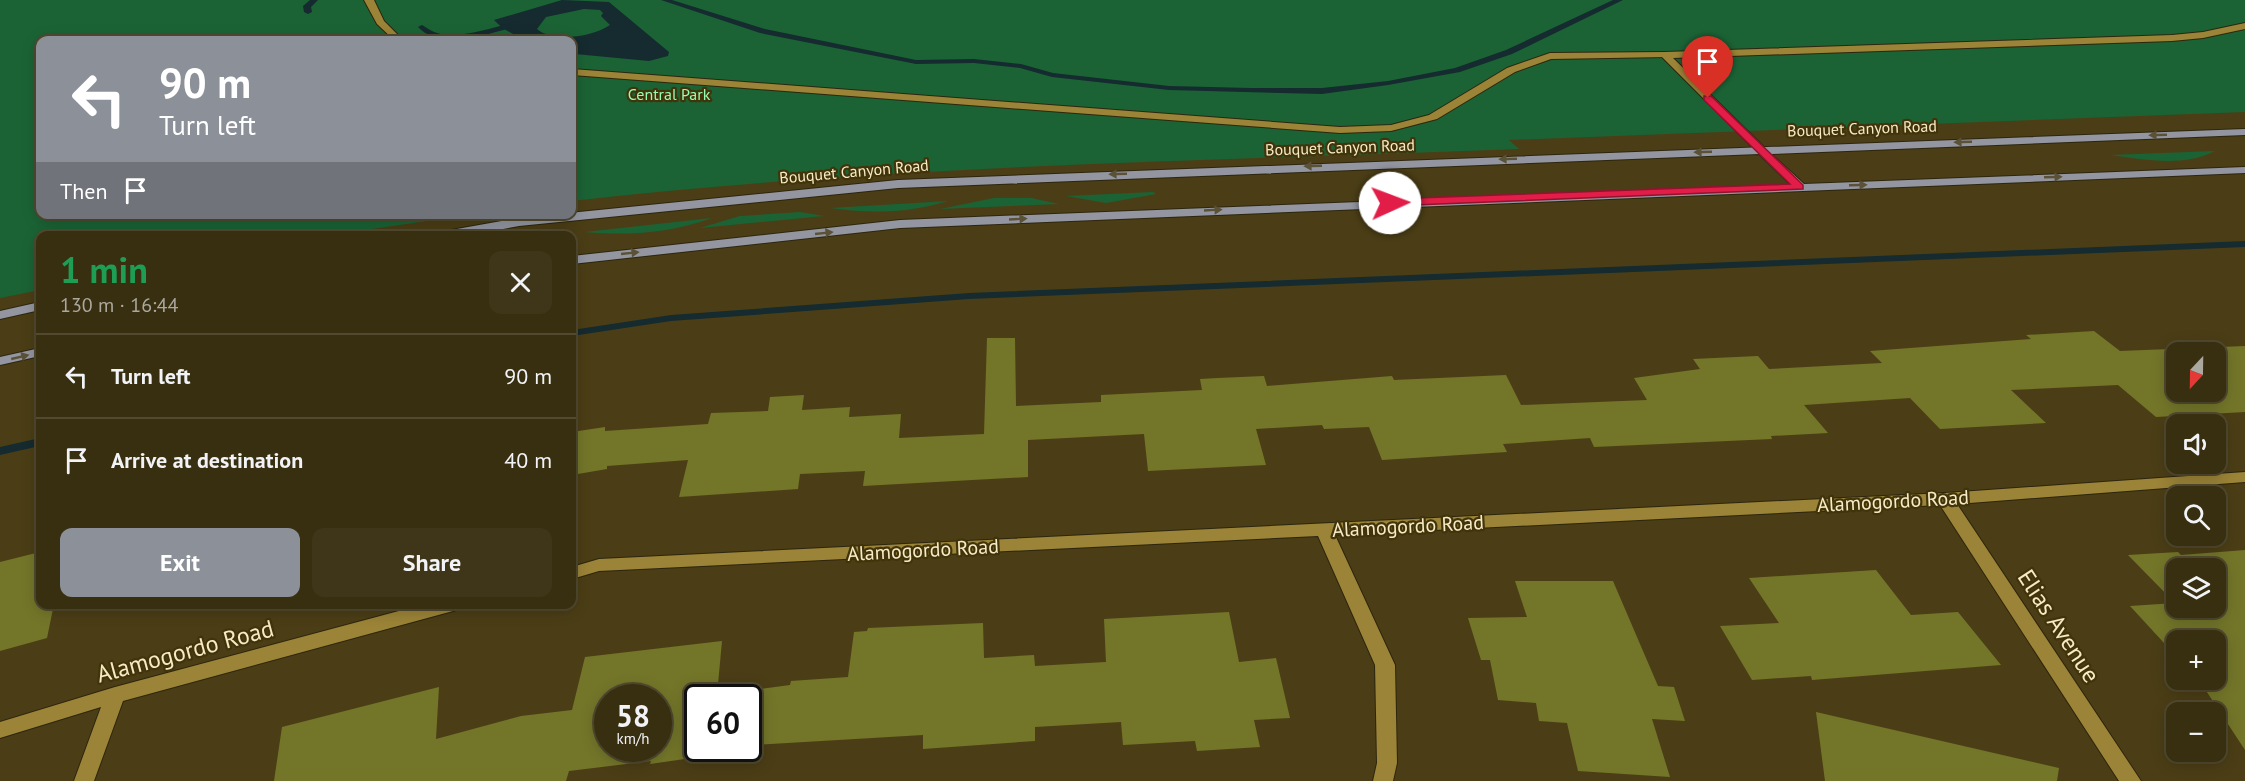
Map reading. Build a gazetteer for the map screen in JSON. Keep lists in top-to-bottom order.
{
  "streets": {
    "main road": ["Bouquet Canyon Road"],
    "street": ["Alamogordo Road", "Elias Avenue"]
  },
  "crossings": [
    ["Alamogordo Road", "Elias Avenue"]
  ],
  "parks": ["Central Park"],
  "north": "bottom",
  "page": {
    "turn": ["90 m", "Turn left"],
    "then": "Then",
    "heading": ["1 min", "130 m · 16:44"],
    "list": [
      {
        "name": "Turn left",
        "value": "90 m"
      },
      {
        "name": "Arrive at destination",
        "value": "40 m"
      }
    ],
    "map_buttons": ["+", "−"],
    "buttons": ["Exit", "Share"],
    "speed": "58 km/h",
    "limit": "60"
  }
}
